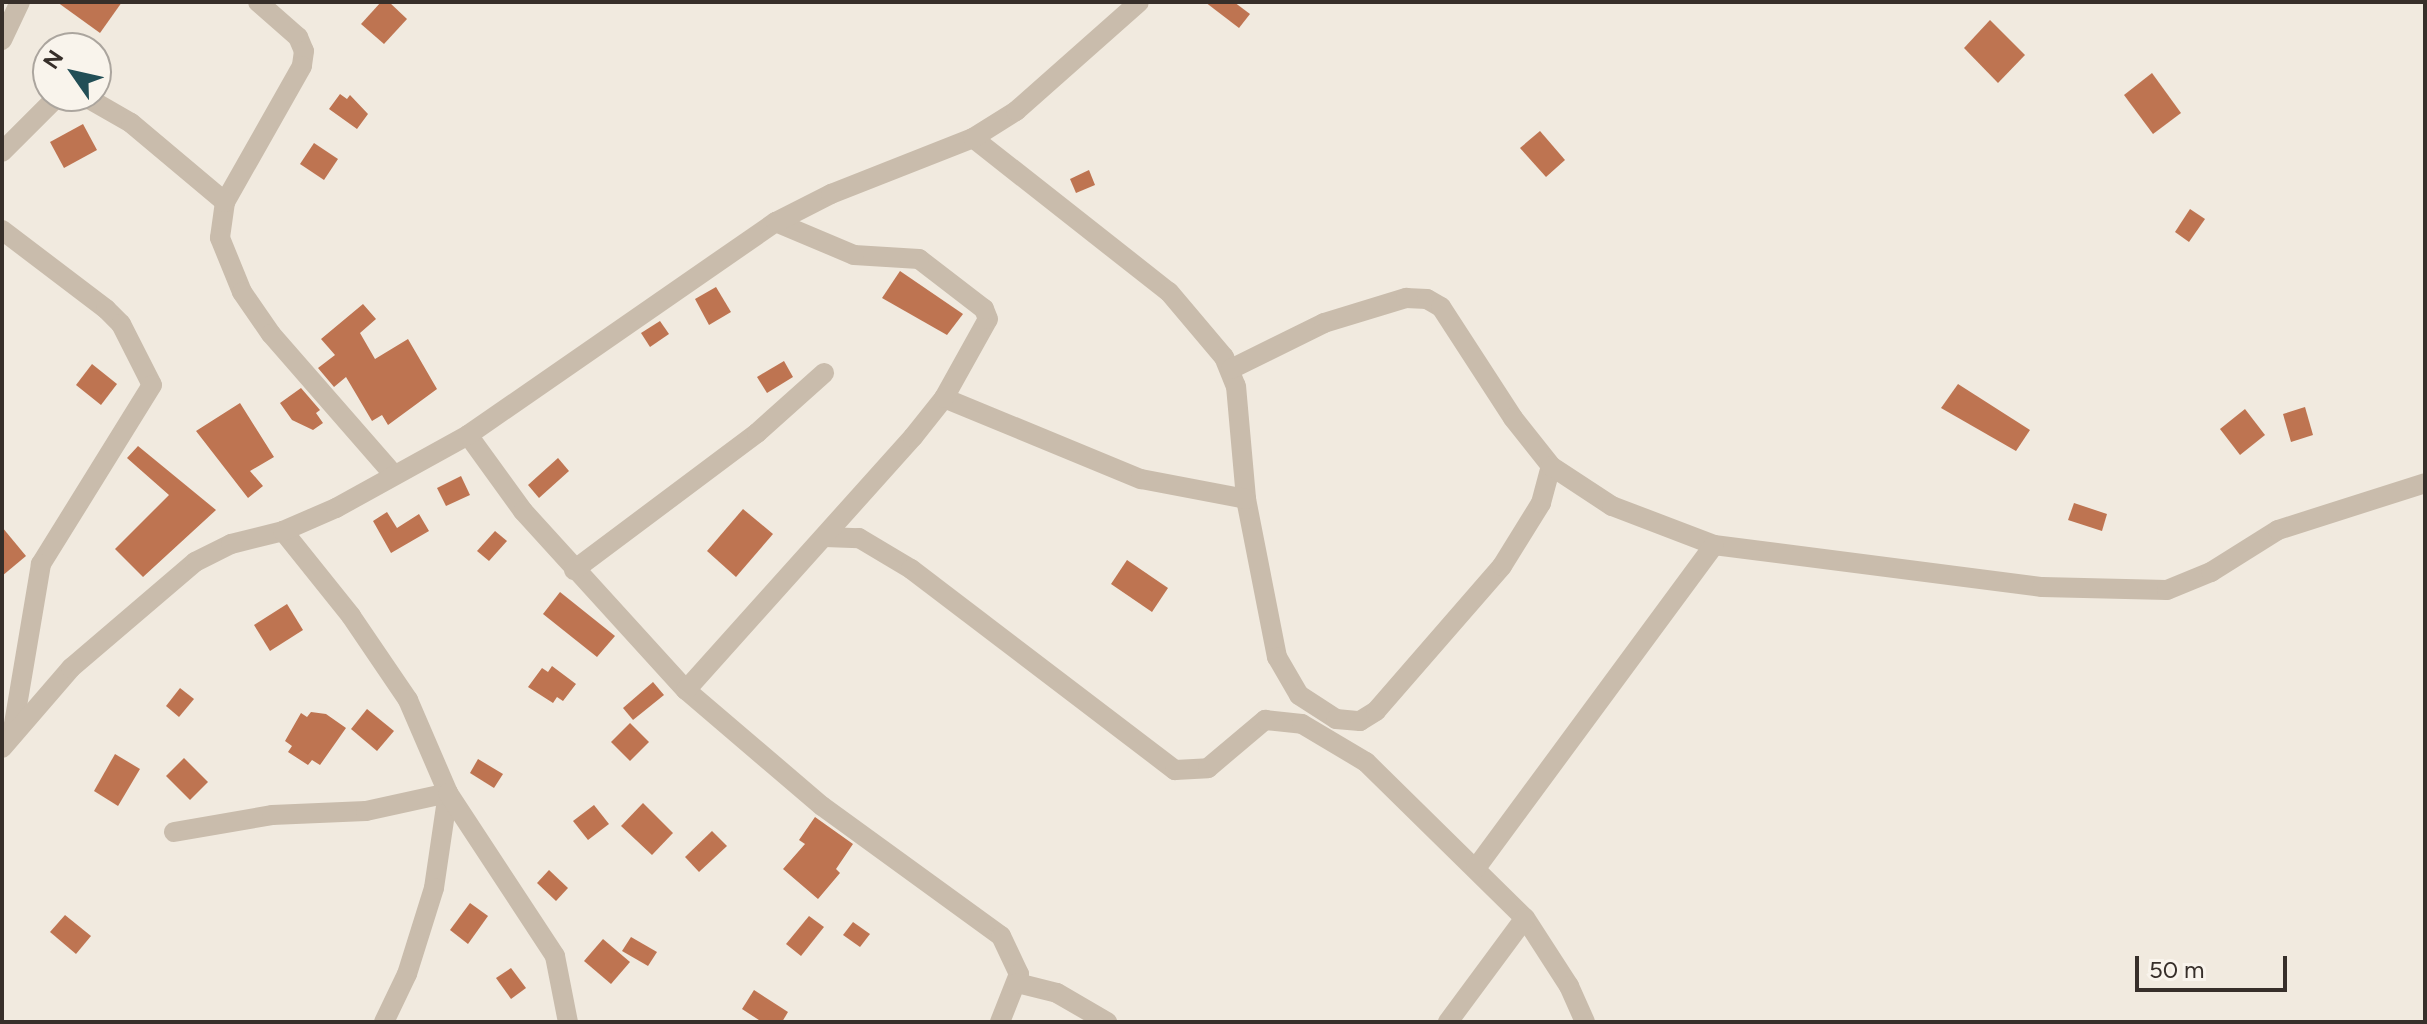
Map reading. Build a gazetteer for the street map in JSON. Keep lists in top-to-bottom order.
{
  "scale_bar": "50 m",
  "north": "top left"
}
